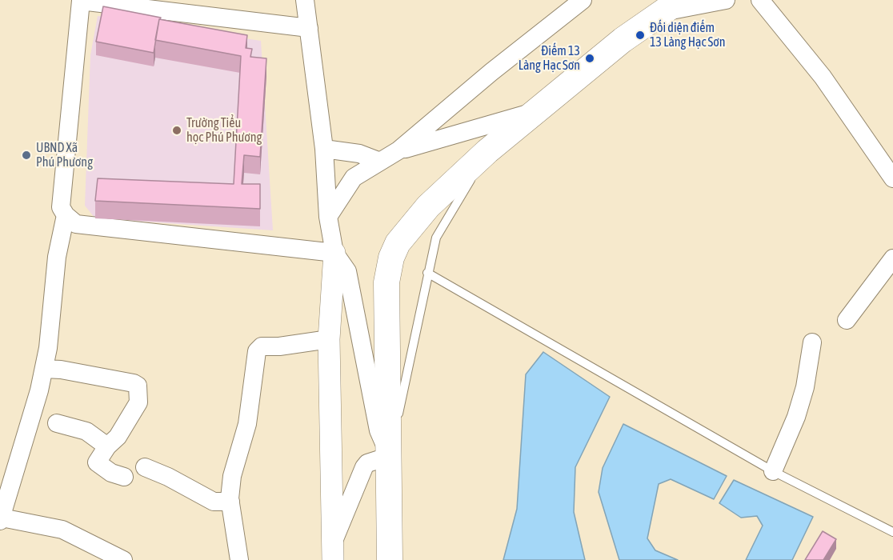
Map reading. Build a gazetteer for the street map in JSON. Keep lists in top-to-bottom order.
{
  "places": [
    "Đối diện điếm 13 Làng Hạc Sơn",
    "Điếm 13 Làng Hạc Sơn",
    "Trường Tiểu học Phú Phương",
    "UBND Xã Phú Phương"
  ]
}
